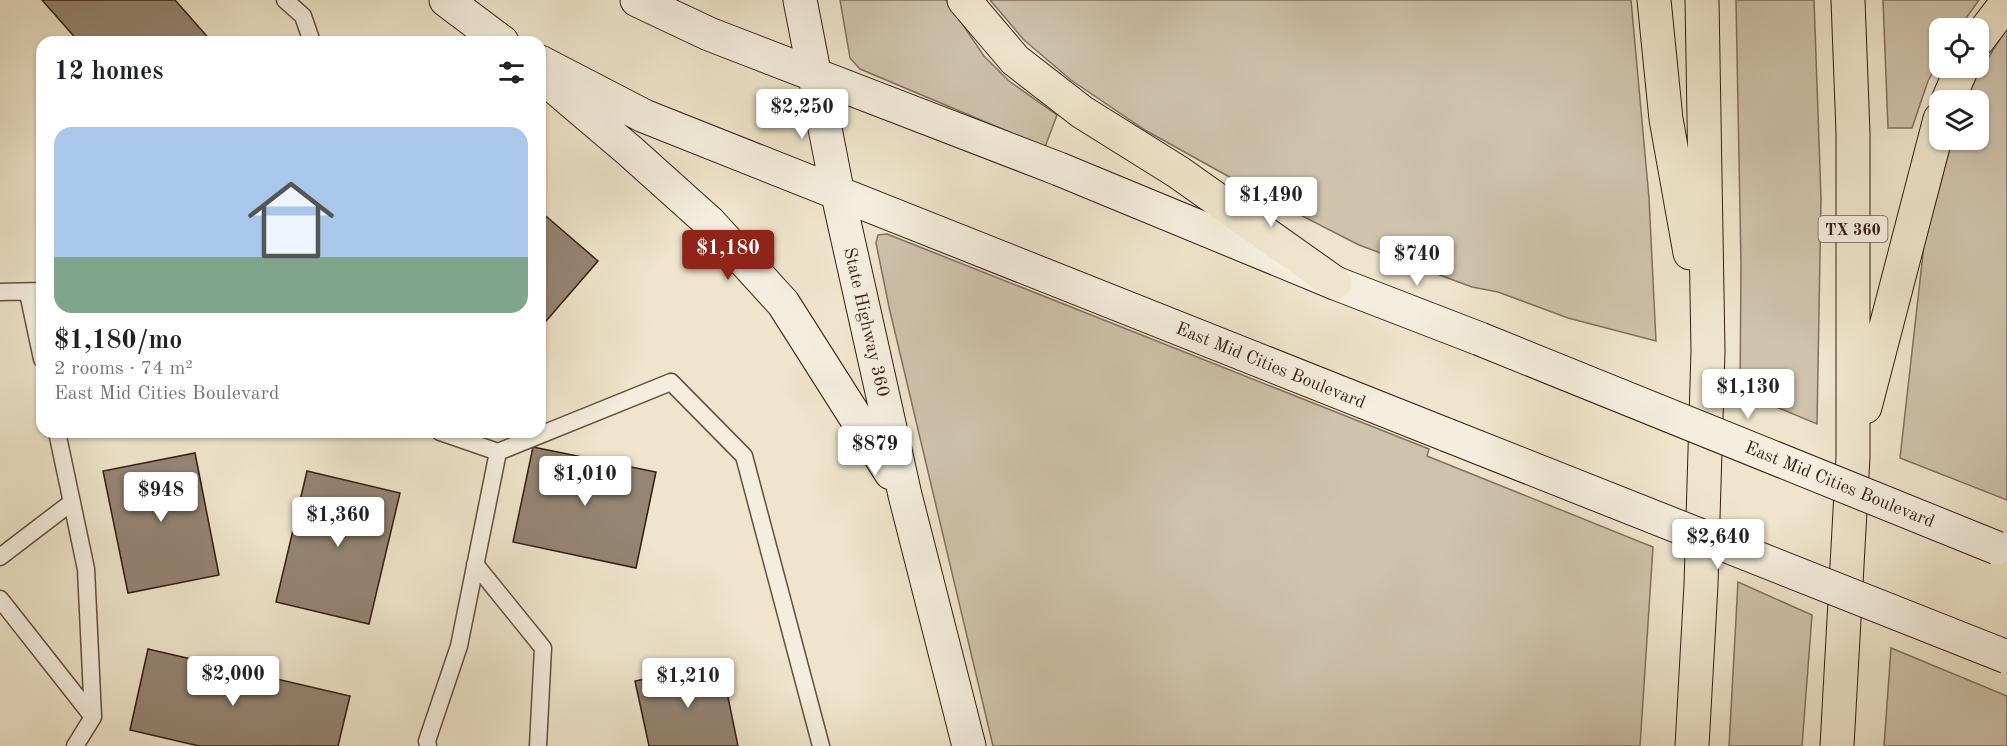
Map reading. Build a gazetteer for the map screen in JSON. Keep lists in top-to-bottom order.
{
  "streets": {
    "highway": ["TX 360"],
    "main road": ["State Highway 360", "East Mid Cities Boulevard"]
  },
  "crossings": [
    ["State Highway 360", "East Mid Cities Boulevard"]
  ],
  "page": {
    "heading": "12 homes",
    "price": [
      "$2,250",
      "$1,490",
      "$1,180",
      "$740",
      "$1,130",
      "$879",
      "$1,010",
      "$948",
      "$1,360",
      "$2,640",
      "$2,000",
      "$1,210"
    ],
    "list": [
      {
        "name": "$1,180/mo",
        "note": "2 rooms · 74 m² · East Mid Cities Boulevard"
      }
    ]
  }
}
